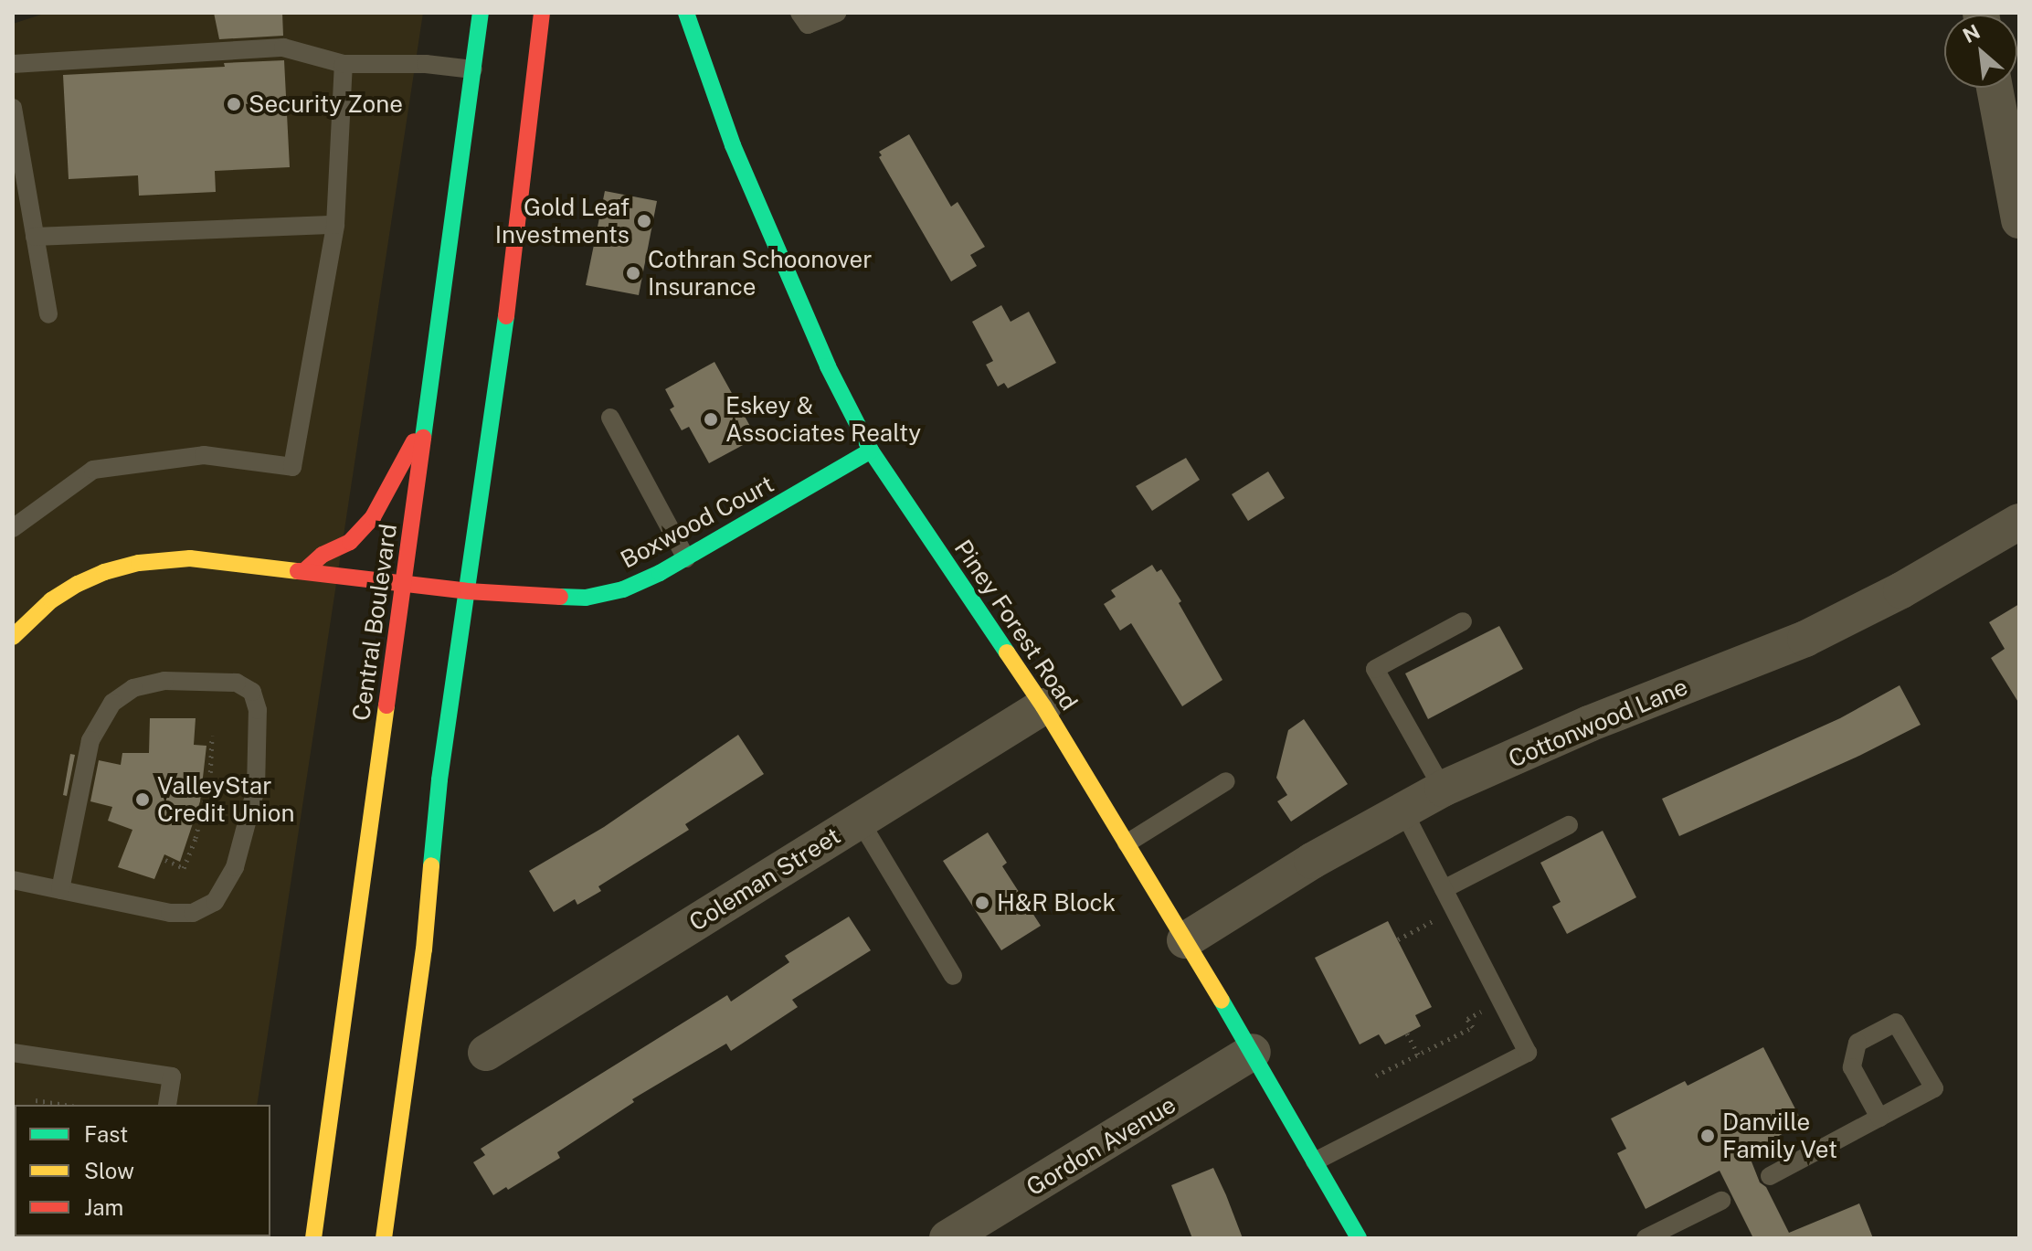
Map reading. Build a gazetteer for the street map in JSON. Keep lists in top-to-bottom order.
{
  "streets": {
    "main road": ["Boxwood Court", "Central Boulevard", "Piney Forest Road"],
    "street": ["Cottonwood Lane", "Coleman Street", "Gordon Avenue"]
  },
  "crossings": [
    ["Boxwood Court", "Central Boulevard"],
    ["Boxwood Court", "Piney Forest Road"],
    ["Piney Forest Road", "Cottonwood Lane"],
    ["Piney Forest Road", "Coleman Street"],
    ["Piney Forest Road", "Gordon Avenue"]
  ],
  "places": [
    "Security Zone",
    "Gold Leaf Investments",
    "Cothran Schoonover Insurance",
    "Eskey & Associates Realty",
    "ValleyStar Credit Union",
    "H&R Block",
    "Danville Family Vet"
  ],
  "legend": ["Fast", "Slow", "Jam"],
  "north": "top left"
}
